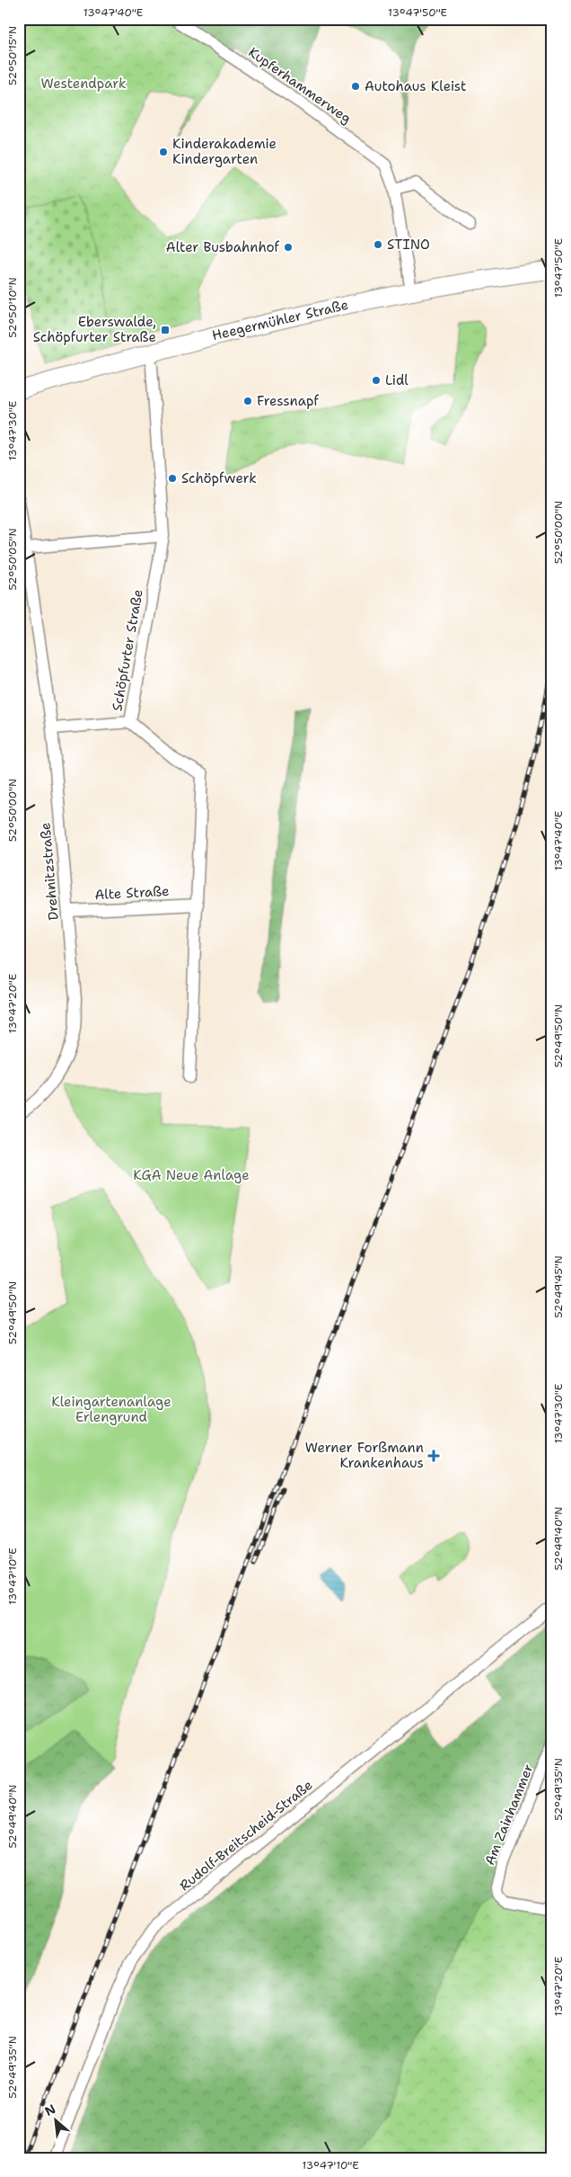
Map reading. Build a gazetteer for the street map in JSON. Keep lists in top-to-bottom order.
{
  "streets": {
    "main road": ["Heegermühler Straße"],
    "street": [
      "Kupferhammerweg",
      "Schöpfurter Straße",
      "Drehnitzstraße",
      "Alte Straße",
      "Am Zainhammer",
      "Rudolf-Breitscheid-Straße"
    ]
  },
  "crossings": [
    ["Kupferhammerweg", "Heegermühler Straße"],
    ["Heegermühler Straße", "Schöpfurter Straße"],
    ["Schöpfurter Straße", "Alte Straße"],
    ["Drehnitzstraße", "Alte Straße"]
  ],
  "parks": ["Westendpark", "KGA Neue Anlage", "Kleingartenanlage Erlengrund"],
  "places": {
    "other": [
      "Autohaus Kleist",
      "Kinderakademie Kindergarten",
      "STINO",
      "Alter Busbahnhof",
      "Lidl",
      "Fressnapf",
      "Schöpfwerk"
    ],
    "transit": ["Eberswalde, Schöpfurter Straße"],
    "health": ["Werner Forßmann Krankenhaus"]
  },
  "north": "top left",
  "coordinates": [
    "13°47'40\"E",
    "13°47'50\"E",
    "52°50'15\"N",
    "52°50'10\"N",
    "13°47'30\"E",
    "52°50'00\"N",
    "52°50'05\"N",
    "13°47'20\"E",
    "52°49'50\"N",
    "52°49'45\"N",
    "52°49'40\"N",
    "13°47'10\"E",
    "52°49'35\"N"
  ]
}
